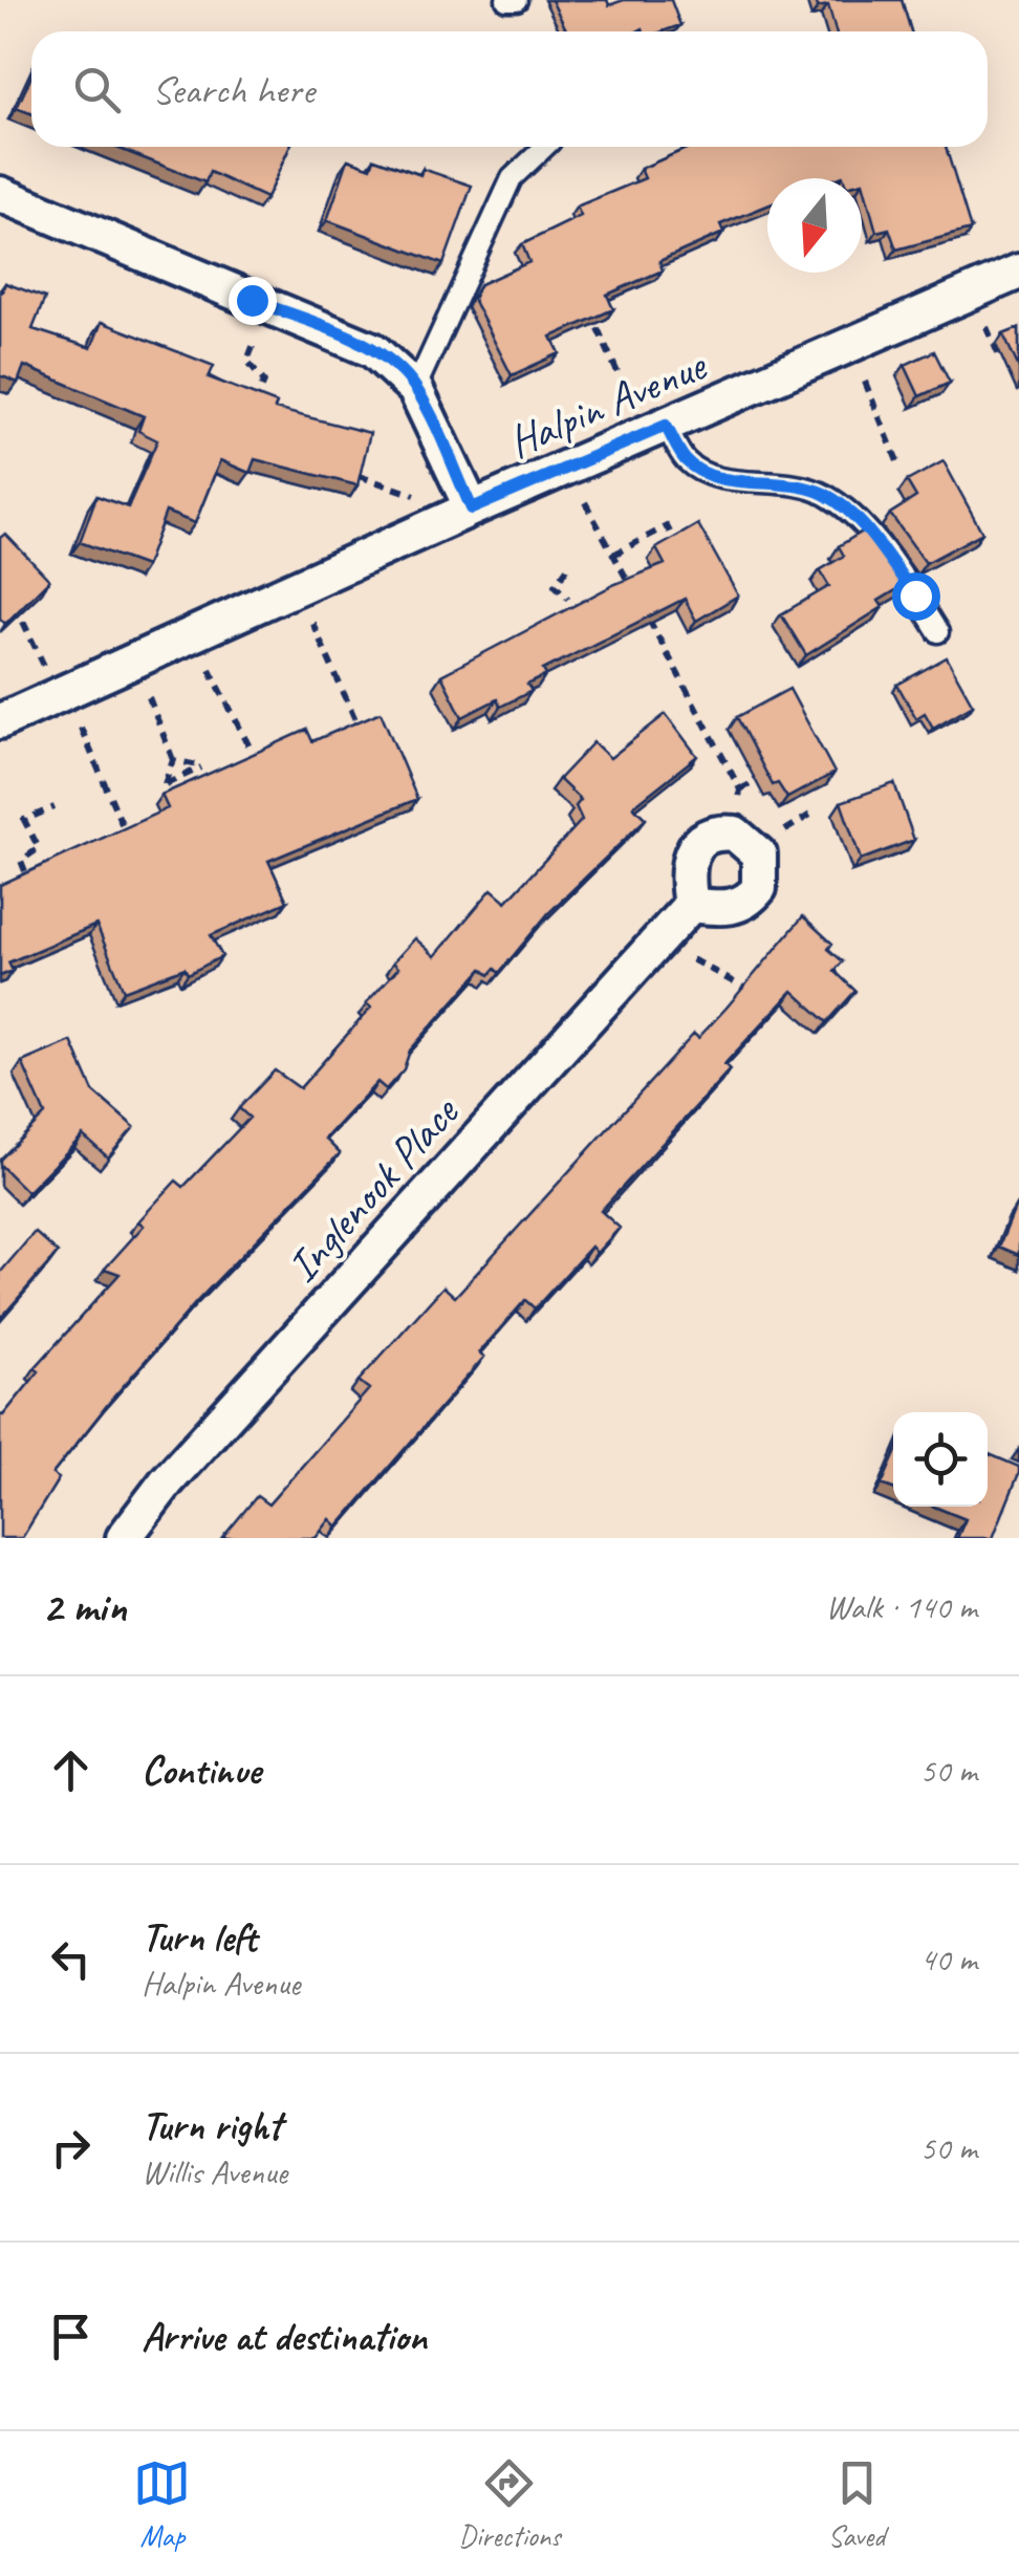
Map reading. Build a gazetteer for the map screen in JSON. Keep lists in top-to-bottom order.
{
  "streets": {
    "street": ["Halpin Avenue", "Inglenook Place"]
  },
  "north": "bottom",
  "page": {
    "search": "Search here",
    "heading": ["2 min", "Walk · 140 m"],
    "list": [
      ["Continue", "50 m"],
      ["Turn left", "Halpin Avenue", "40 m"],
      ["Turn right", "Willis Avenue", "50 m"],
      "Arrive at destination"
    ],
    "nav": ["Map", "Directions", "Saved"]
  }
}
